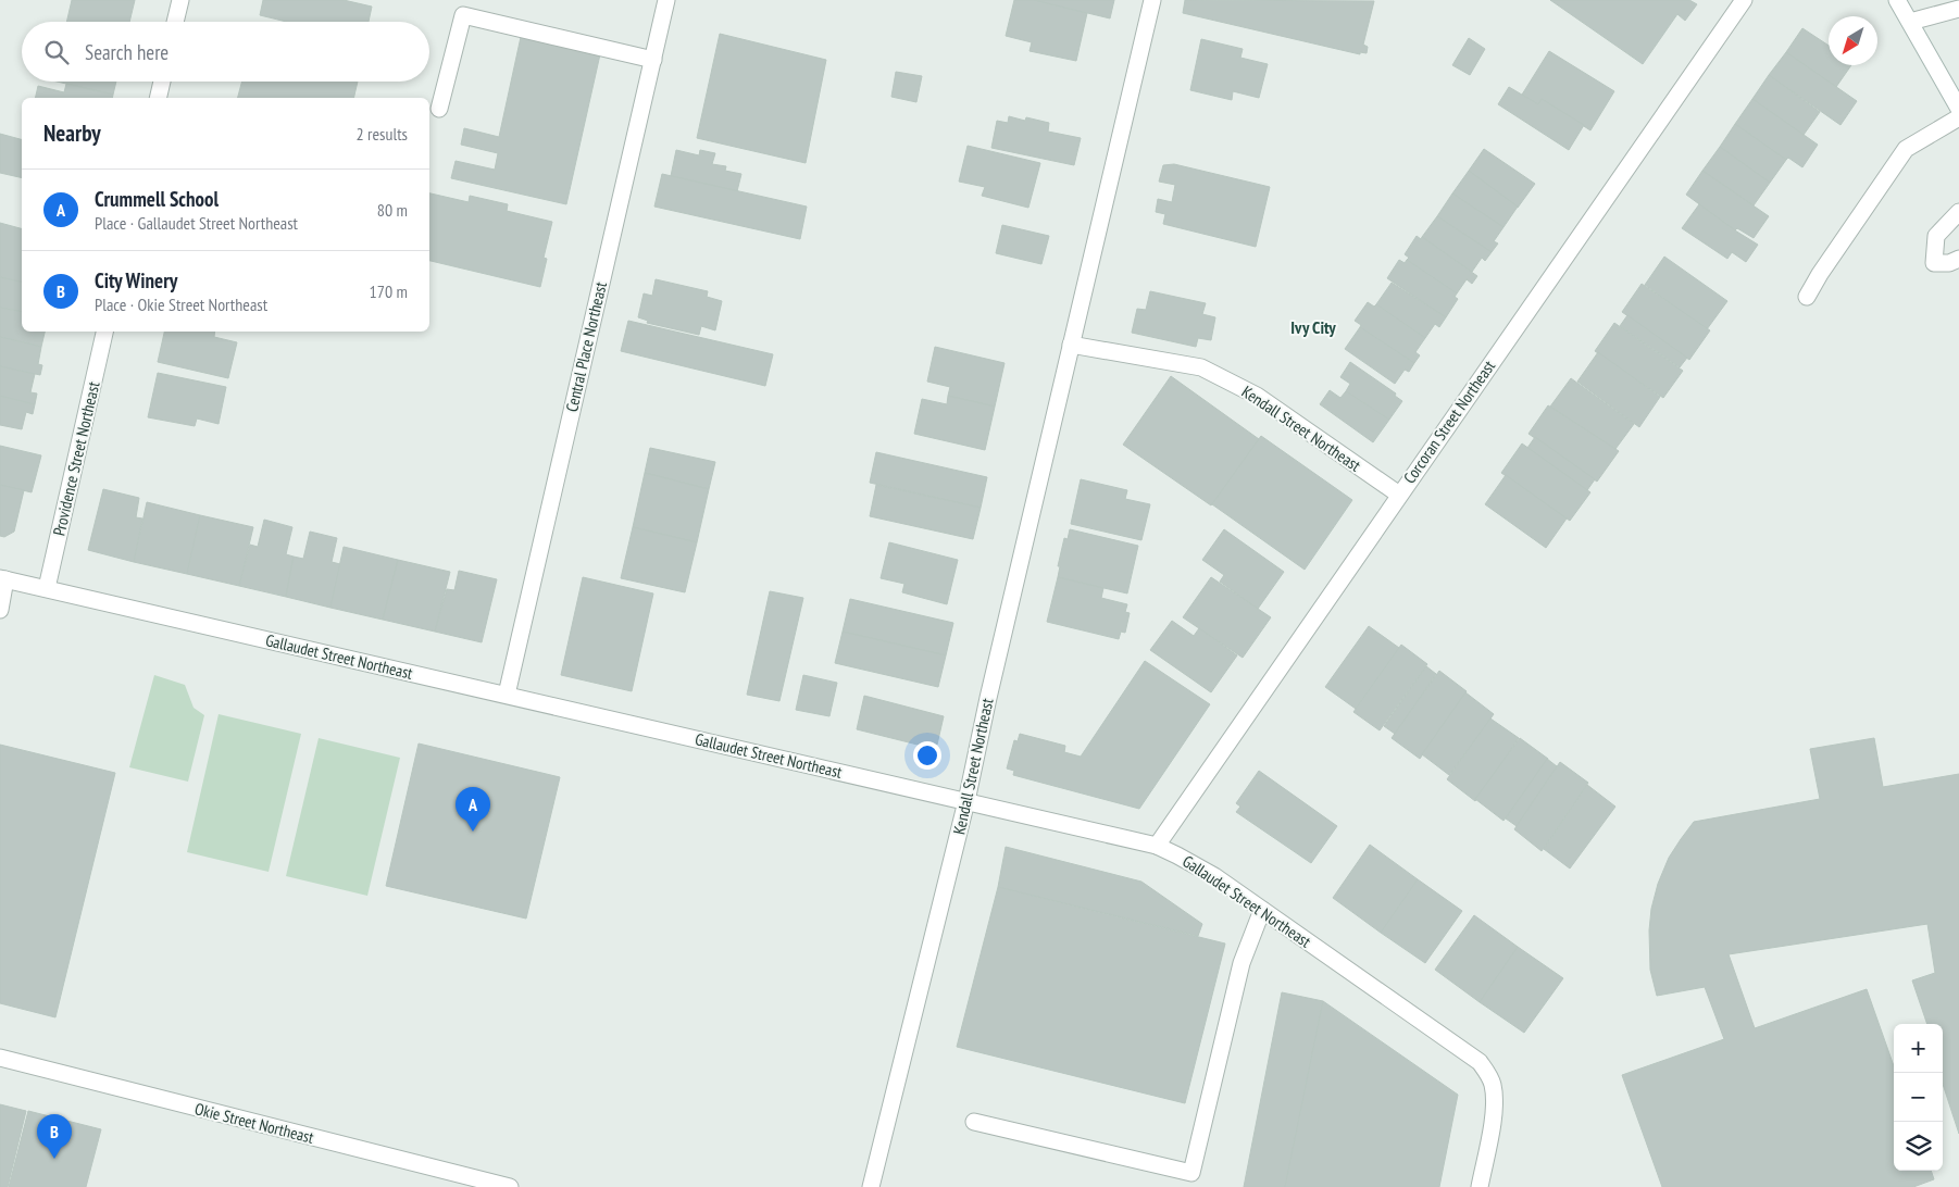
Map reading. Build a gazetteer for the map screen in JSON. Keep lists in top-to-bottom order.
{
  "streets": {
    "street": [
      "Central Place Northeast",
      "Corcoran Street Northeast",
      "Kendall Street Northeast",
      "Providence Street Northeast",
      "Gallaudet Street Northeast",
      "Okie Street Northeast"
    ]
  },
  "crossings": [
    ["Central Place Northeast", "Gallaudet Street Northeast"],
    ["Corcoran Street Northeast", "Kendall Street Northeast"],
    ["Corcoran Street Northeast", "Gallaudet Street Northeast"],
    ["Kendall Street Northeast", "Gallaudet Street Northeast"],
    ["Providence Street Northeast", "Gallaudet Street Northeast"]
  ],
  "districts": ["Ivy City"],
  "north": "bottom left",
  "page": {
    "search": "Search here",
    "heading": ["Nearby", "2 results"],
    "list": [
      {
        "mark": "A",
        "name": "Crummell School",
        "note": "Place · Gallaudet Street Northeast",
        "value": "80 m"
      },
      {
        "mark": "B",
        "name": "City Winery",
        "note": "Place · Okie Street Northeast",
        "value": "170 m"
      }
    ],
    "pins": ["A", "B"],
    "map_buttons": ["+", "−"]
  }
}
